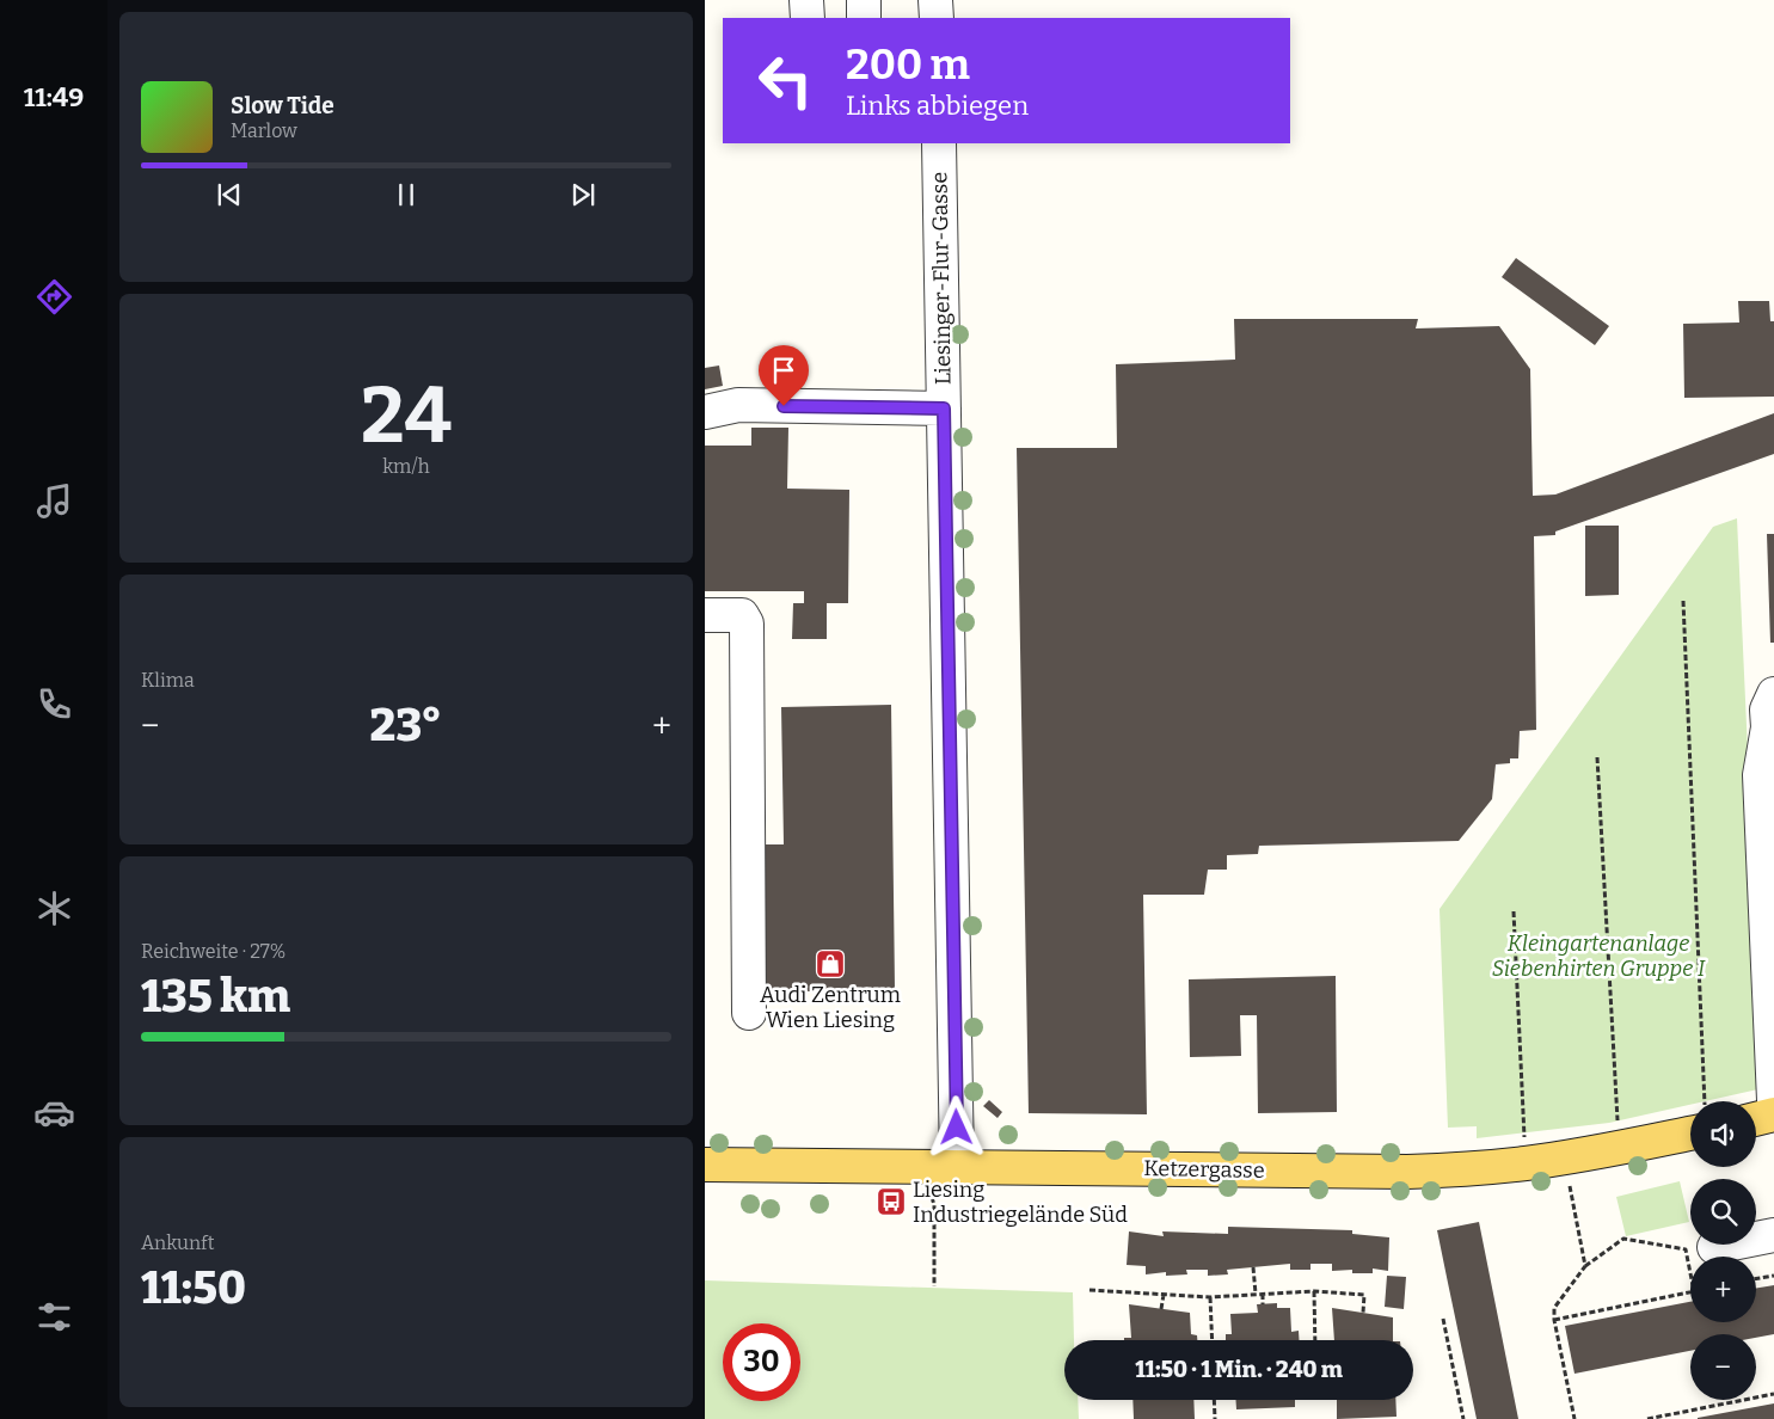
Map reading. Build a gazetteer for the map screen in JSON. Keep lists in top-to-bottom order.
{
  "streets": {
    "main road": ["Ketzergasse"],
    "street": ["Liesinger-Flur-Gasse"]
  },
  "crossings": [
    ["Liesinger-Flur-Gasse", "Ketzergasse"]
  ],
  "parks": ["Kleingartenanlage Siebenhirten Gruppe I"],
  "places": {
    "shop": ["Audi Zentrum Wien Liesing"],
    "bus stop": ["Liesing Industriegelände Süd"]
  },
  "page": {
    "tabs": "11:49",
    "turn": ["200 m", "Links abbiegen"],
    "song": ["Slow Tide", "Marlow"],
    "tile": [
      ["24", "km/h"],
      "Klima",
      ["Reichweite · 27%", "135 km"],
      ["Ankunft", "11:50"]
    ],
    "heat": ["−", "23°", "+"],
    "map_buttons": ["+", "−"],
    "limit": "30",
    "trip": "11:50 · 1 Min. · 240 m"
  }
}
